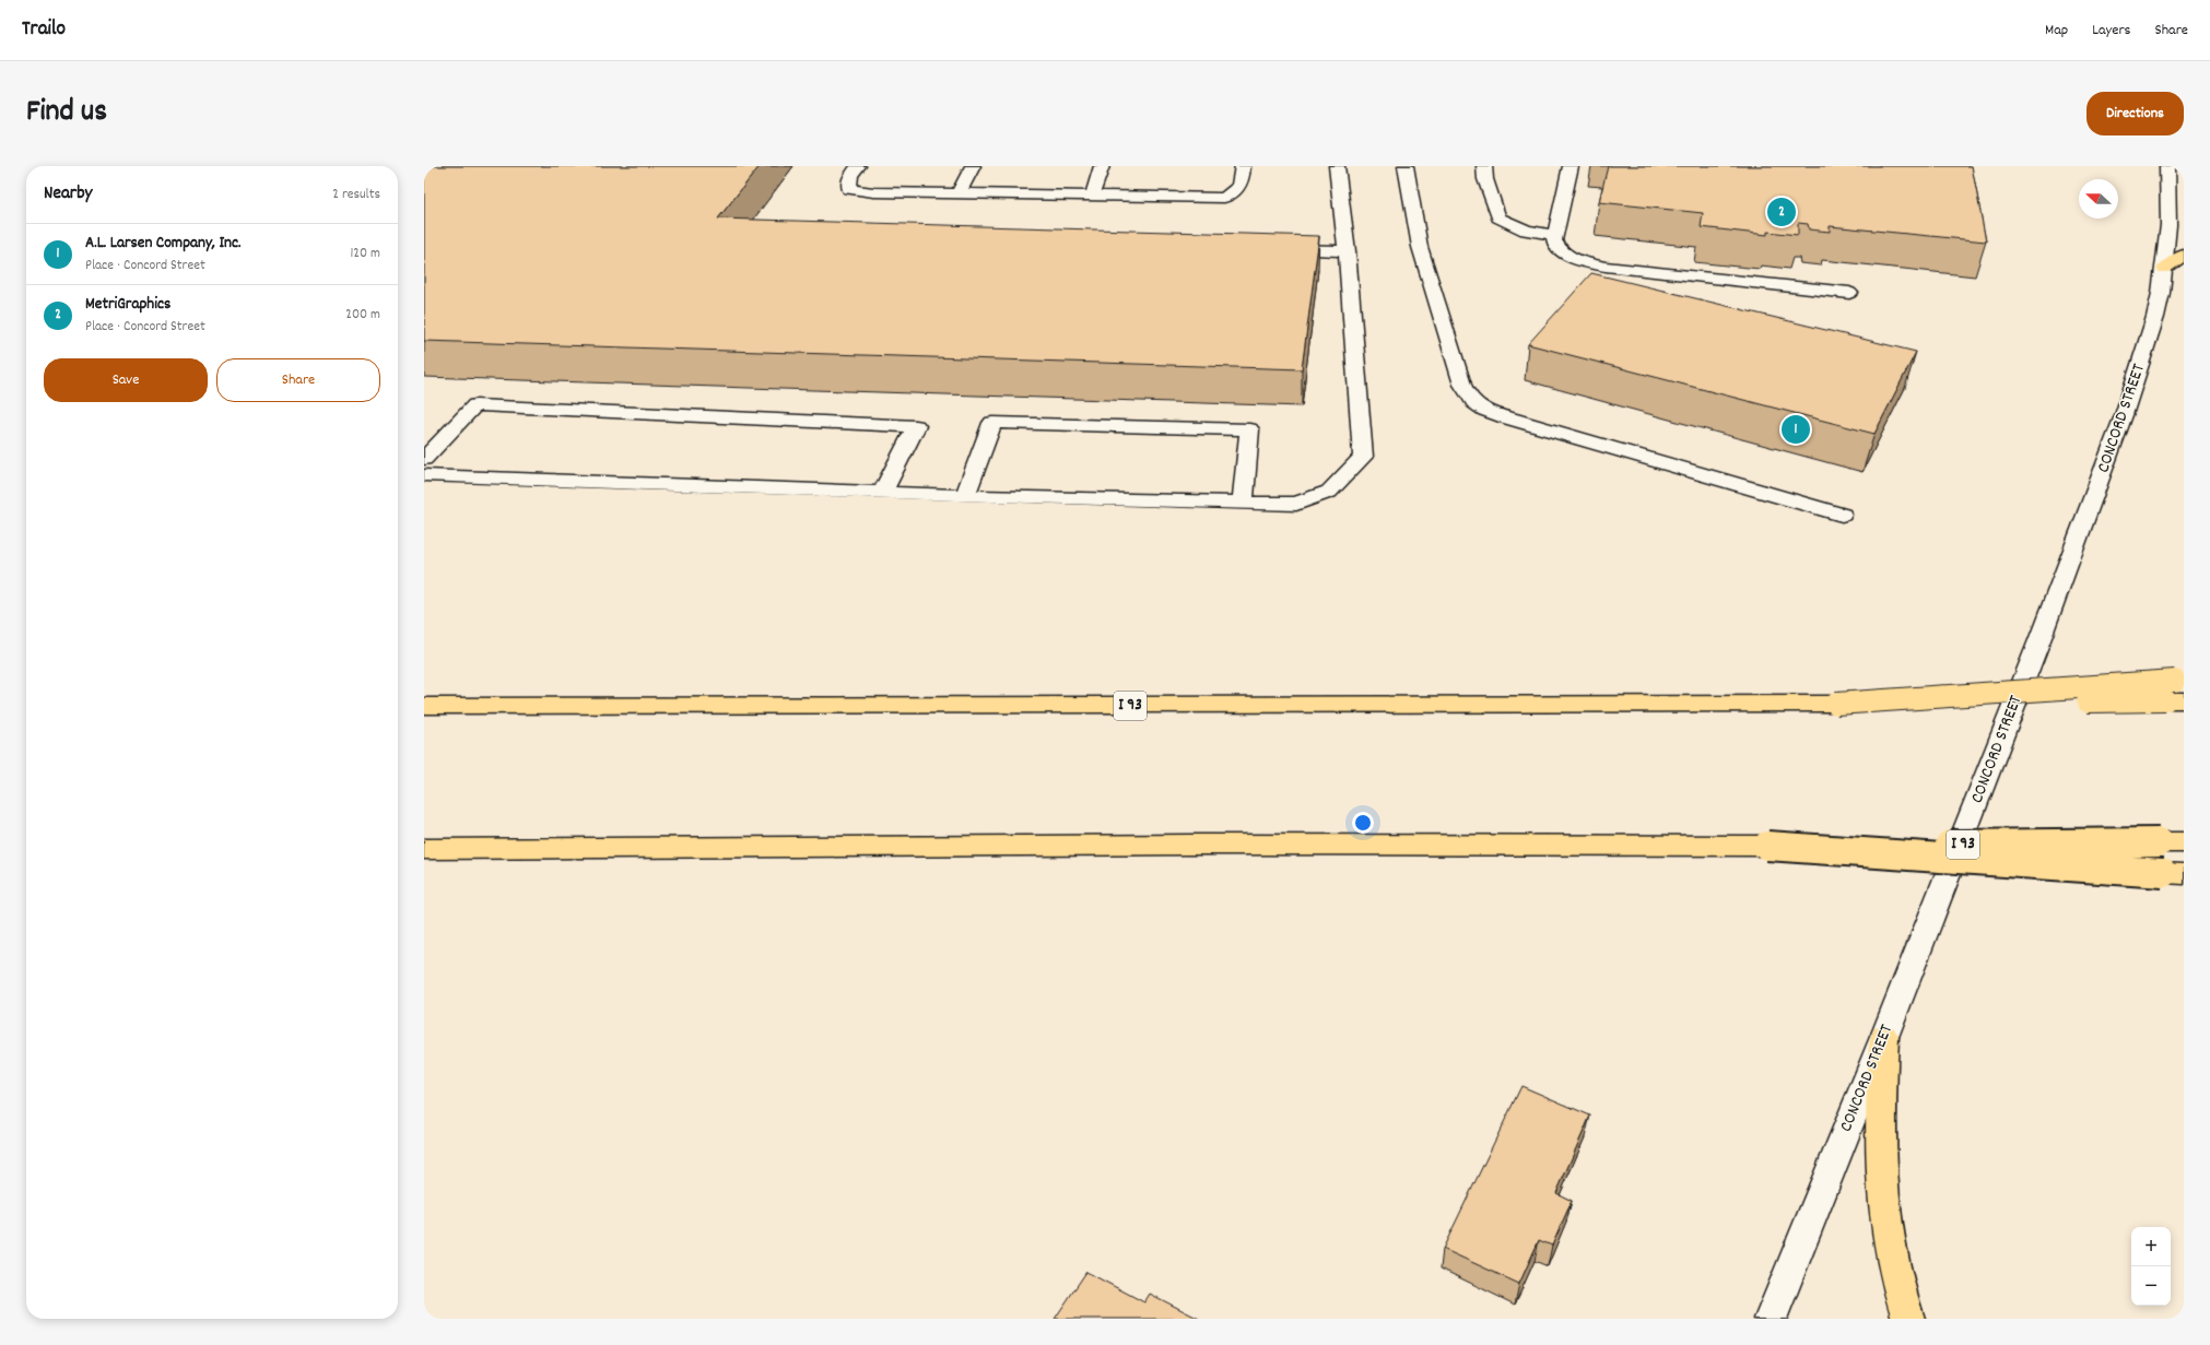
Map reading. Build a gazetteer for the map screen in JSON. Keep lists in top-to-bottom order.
{
  "streets": {
    "highway": ["I 93"],
    "street": ["CONCORD STREET"]
  },
  "north": "left",
  "page": {
    "header": "Trailo",
    "nav": ["Map", "Layers", "Share"],
    "title": "Find us",
    "buttons": [
      "Directions",
      ["Save", "Share"]
    ],
    "heading": ["Nearby", "2 results"],
    "pins": ["2", "1"],
    "list": [
      {
        "mark": "1",
        "name": "A.L. Larsen Company, Inc.",
        "note": "Place · Concord Street",
        "value": "120 m"
      },
      {
        "mark": "2",
        "name": "MetriGraphics",
        "note": "Place · Concord Street",
        "value": "200 m"
      }
    ],
    "map_buttons": ["+", "−"]
  }
}
